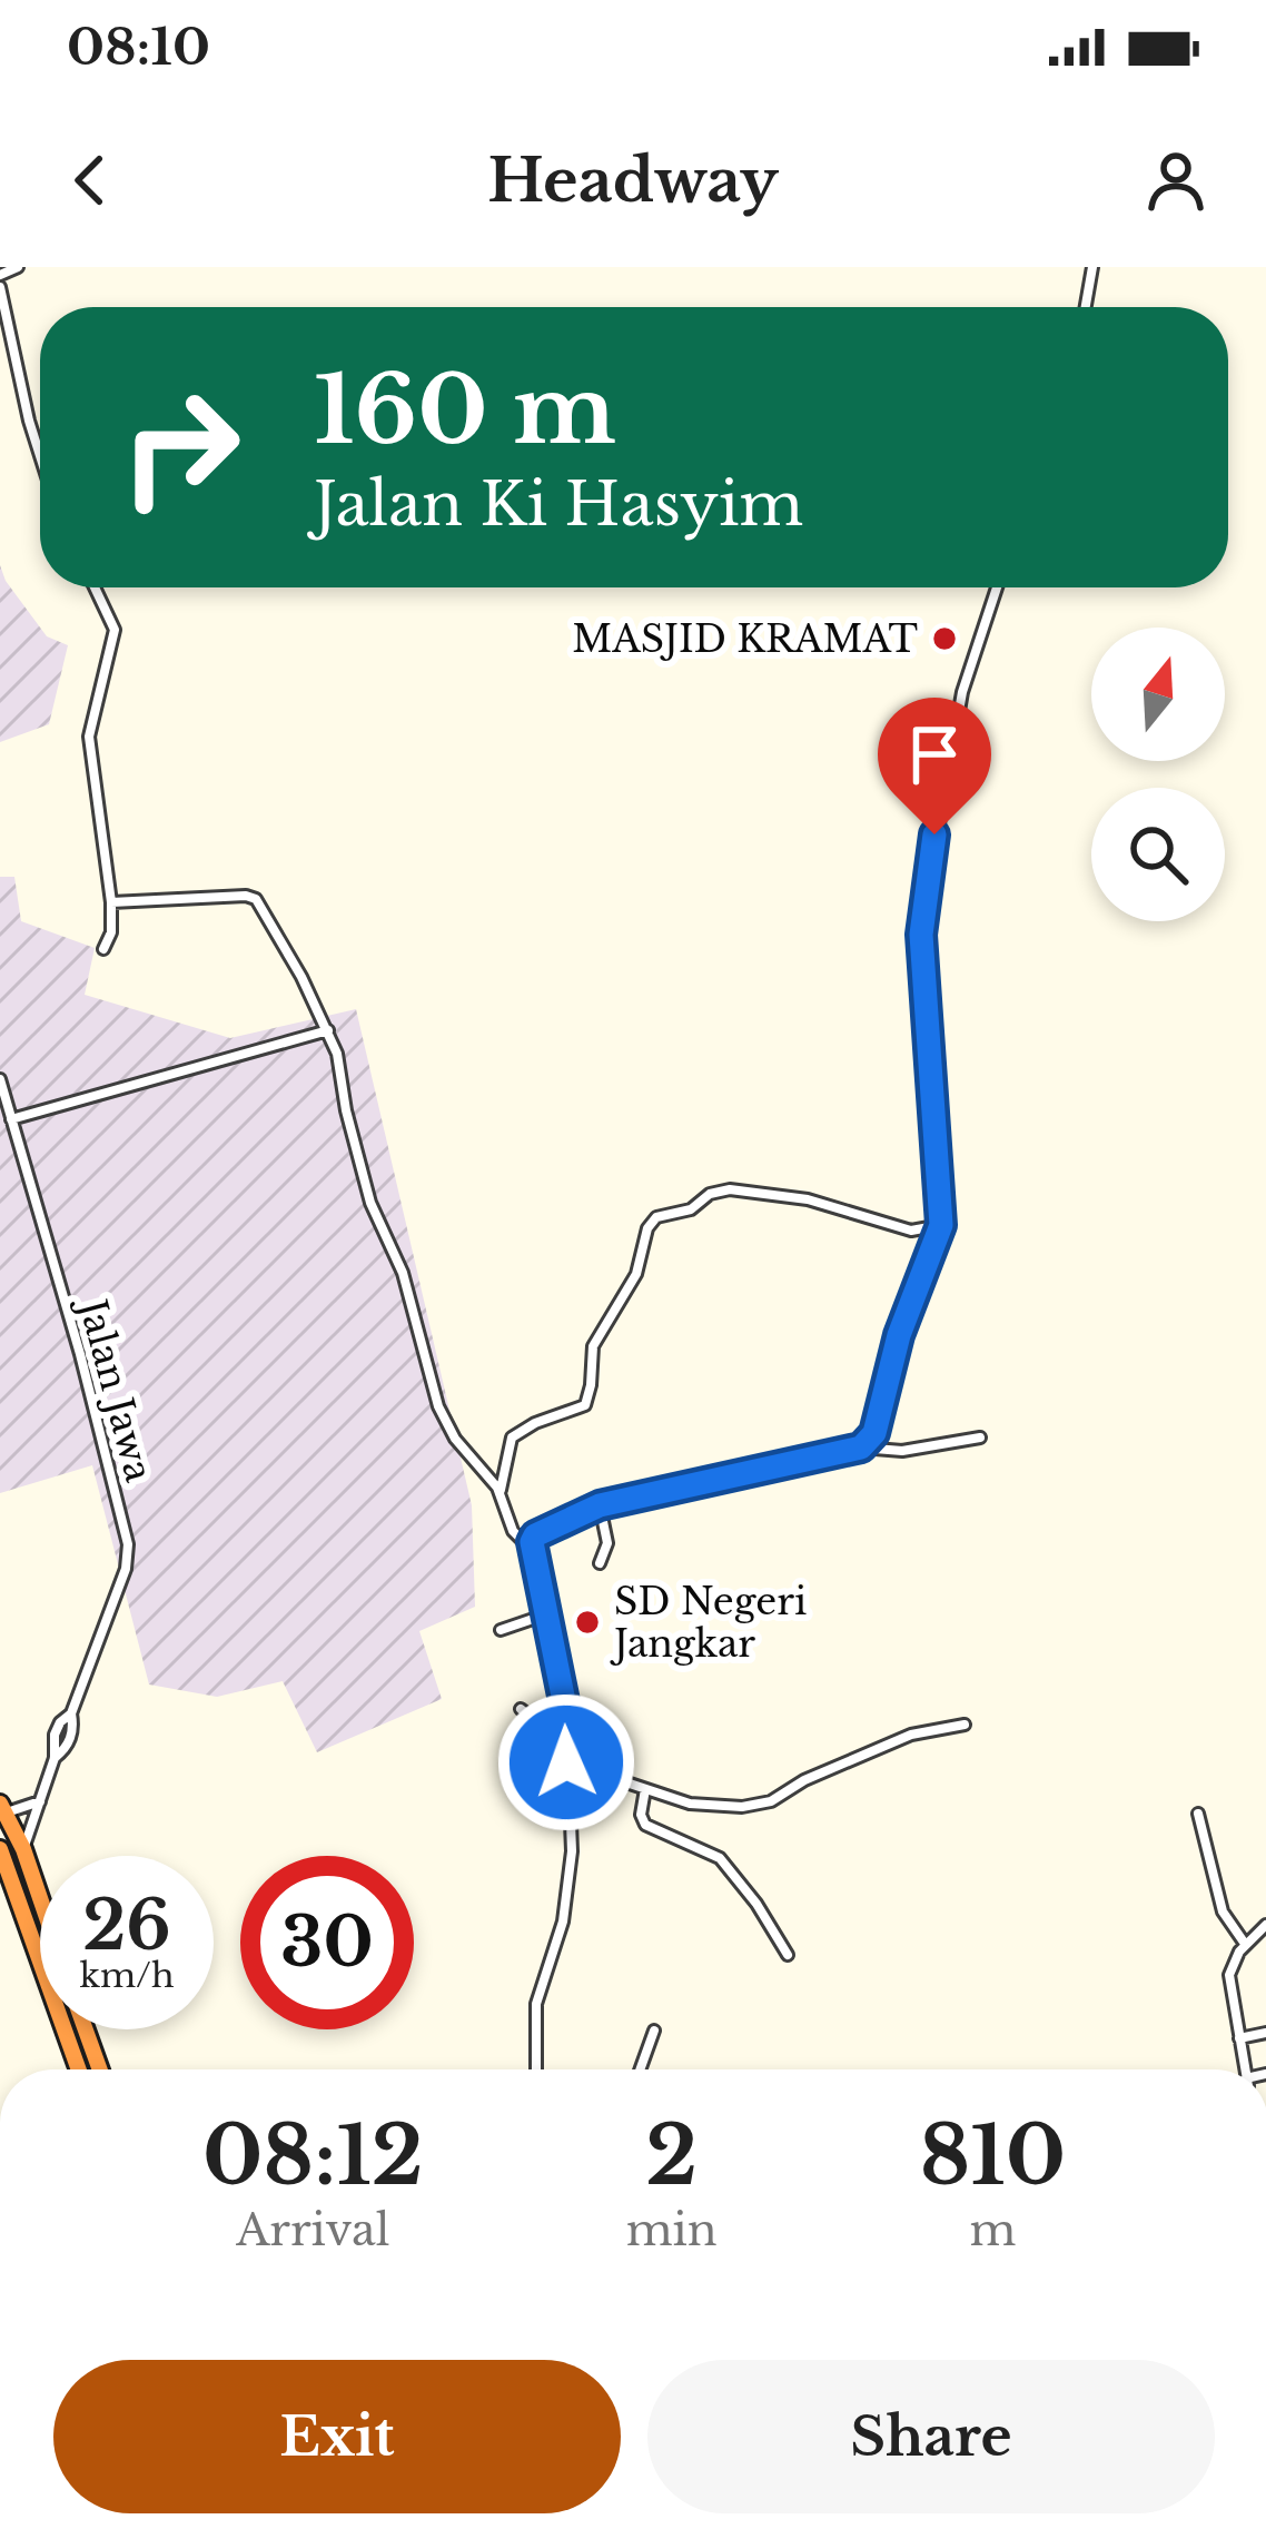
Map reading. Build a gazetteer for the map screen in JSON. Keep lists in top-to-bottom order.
{
  "streets": {
    "street": ["Jalan Jawa"]
  },
  "places": ["MASJID KRAMAT", "SD Negeri Jangkar"],
  "north": "top",
  "page": {
    "status": "08:10",
    "header": "Headway",
    "turn": ["160 m", "Jalan Ki Hasyim"],
    "speed": "26 km/h",
    "limit": "30",
    "eta": [
      "08:12",
      "Arrival",
      "2",
      "min",
      "810",
      "m"
    ],
    "buttons": ["Exit", "Share"]
  }
}
